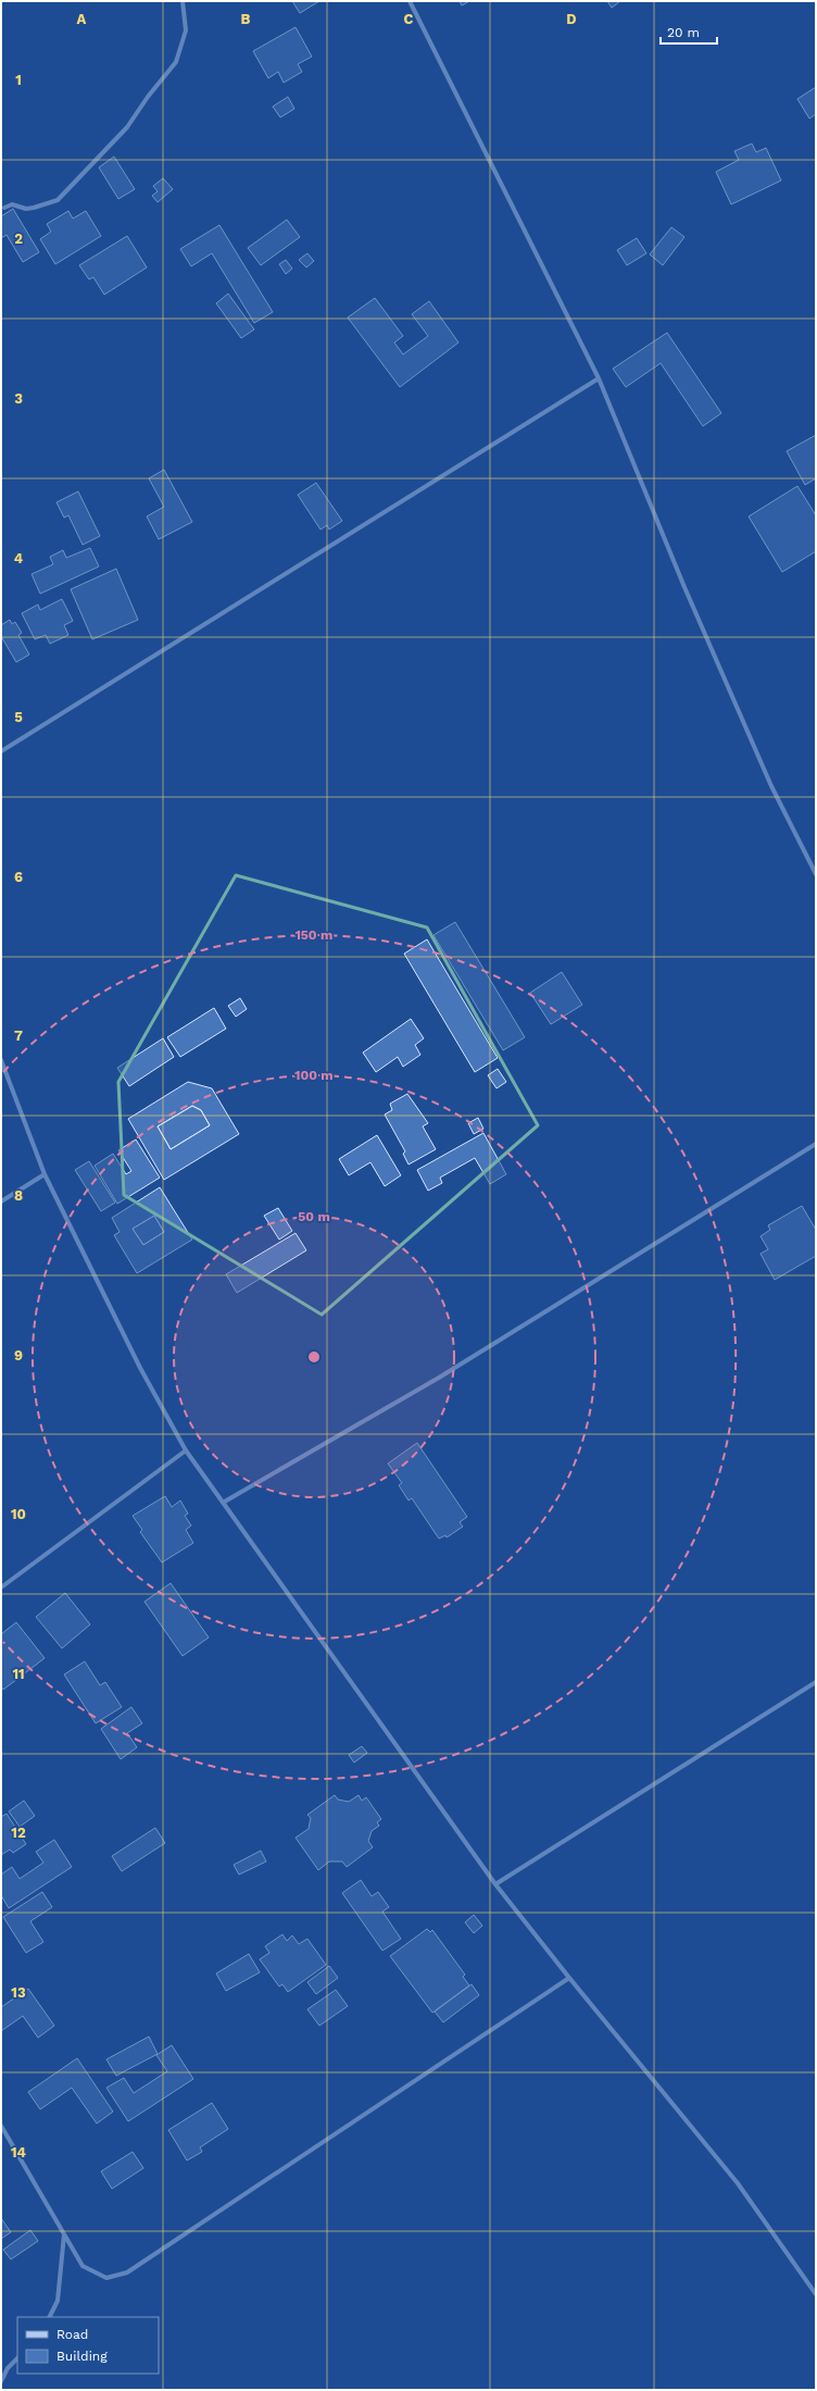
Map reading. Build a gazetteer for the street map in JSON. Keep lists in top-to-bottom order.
{
  "legend": ["Road", "Building"],
  "scale_bar": "20 m",
  "grid": {
    "columns": [
      "A",
      "B",
      "C",
      "D"
    ],
    "rows": [
      "1",
      "2",
      "3",
      "4",
      "5",
      "6",
      "7",
      "8",
      "9",
      "10",
      "11",
      "12",
      "13",
      "14"
    ]
  },
  "rings": ["150 m", "100 m", "50 m"]
}
